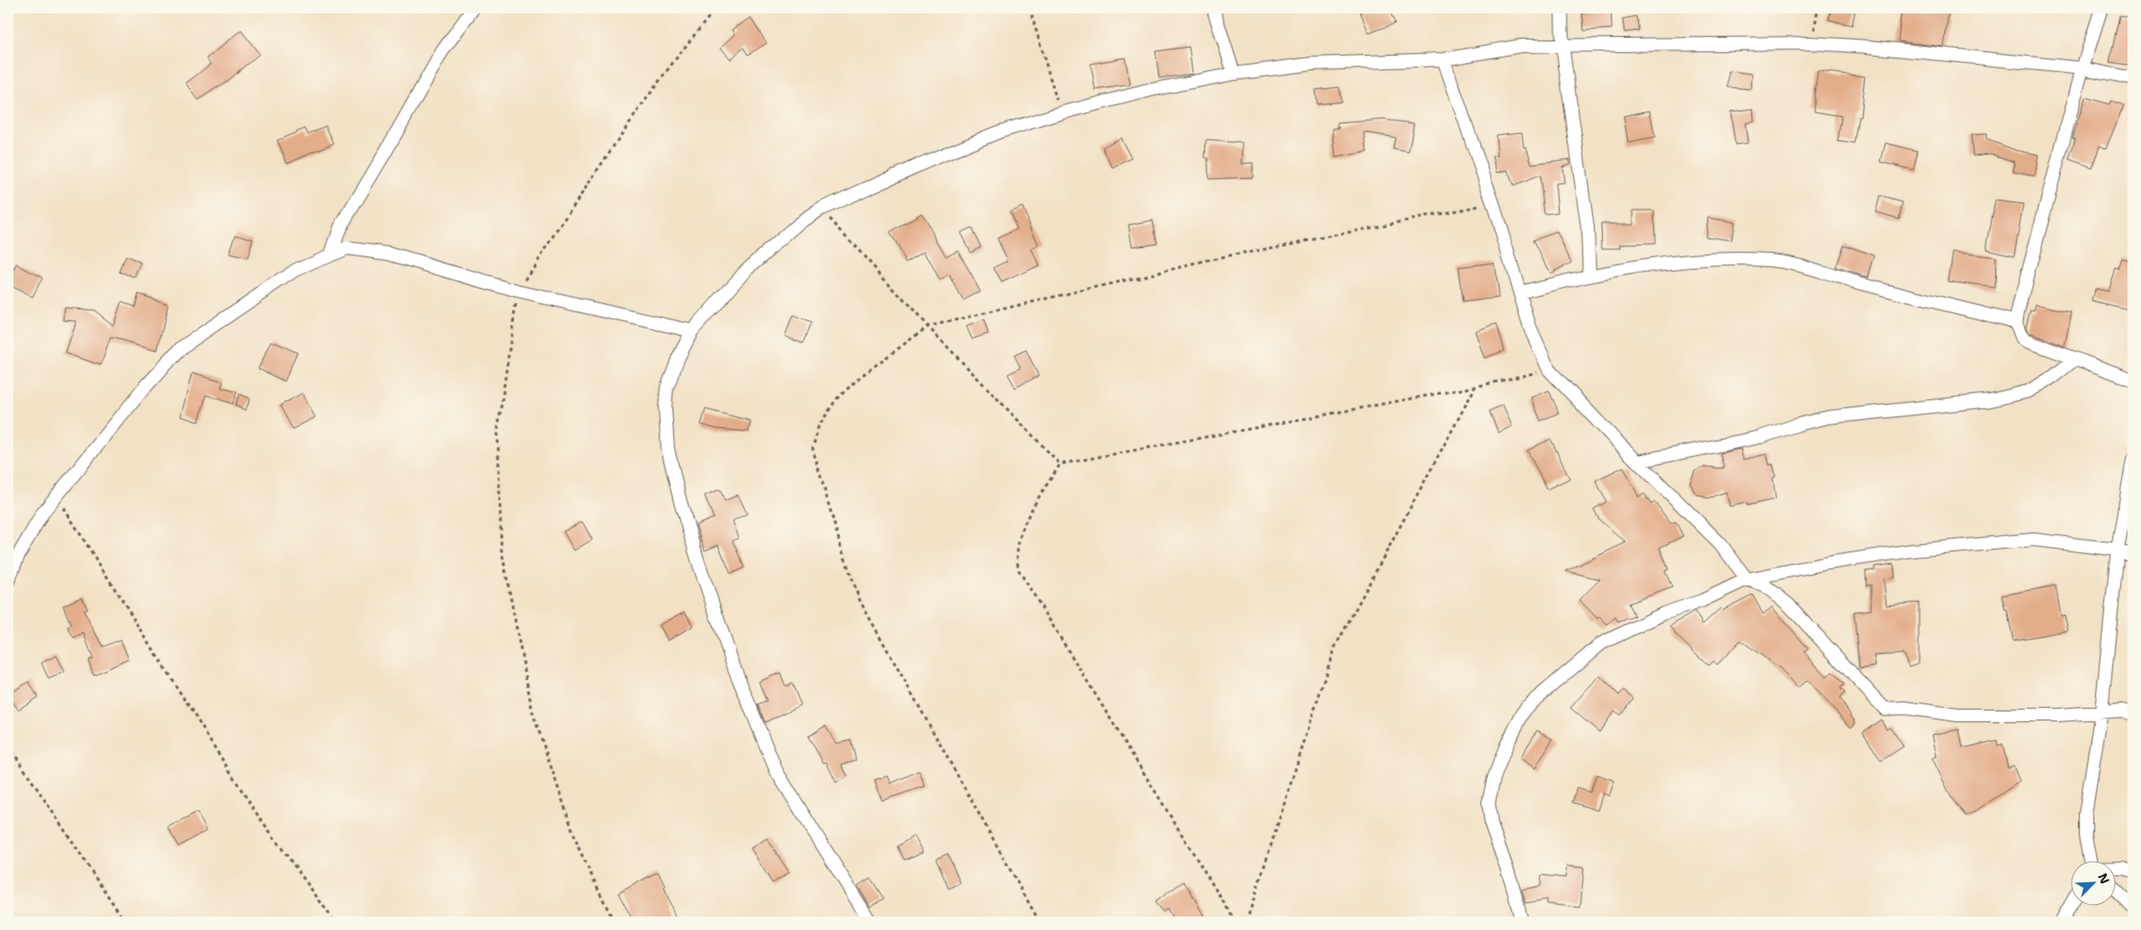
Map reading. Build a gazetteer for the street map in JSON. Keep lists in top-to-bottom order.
{
  "north": "top right"
}
